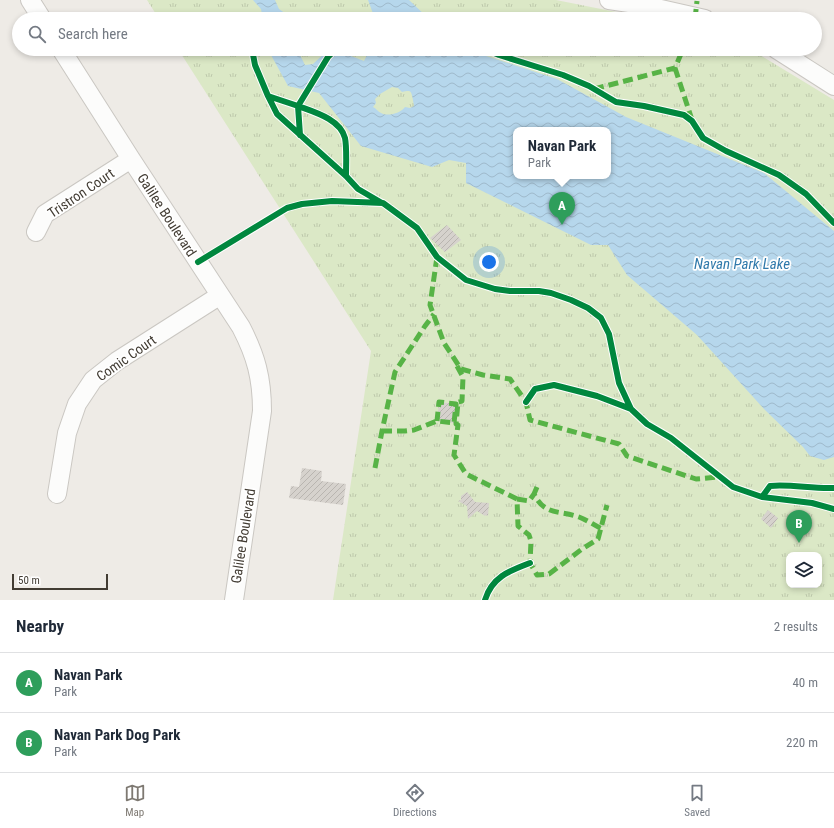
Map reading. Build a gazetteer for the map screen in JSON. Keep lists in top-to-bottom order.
{
  "streets": {
    "street": ["Tristron Court", "Galilee Boulevard", "Comic Court"]
  },
  "crossings": [
    ["Tristron Court", "Galilee Boulevard"],
    ["Galilee Boulevard", "Comic Court"]
  ],
  "water": ["Navan Park Lake"],
  "scale_bar": "50 m",
  "page": {
    "search": "Search here",
    "popup": ["Navan Park", "Park"],
    "pins": ["A", "B"],
    "scale": "50 m",
    "heading": ["Nearby", "2 results"],
    "list": [
      {
        "mark": "A",
        "name": "Navan Park",
        "note": "Park",
        "value": "40 m"
      },
      {
        "mark": "B",
        "name": "Navan Park Dog Park",
        "note": "Park",
        "value": "220 m"
      }
    ],
    "nav": ["Map", "Directions", "Saved"]
  }
}
